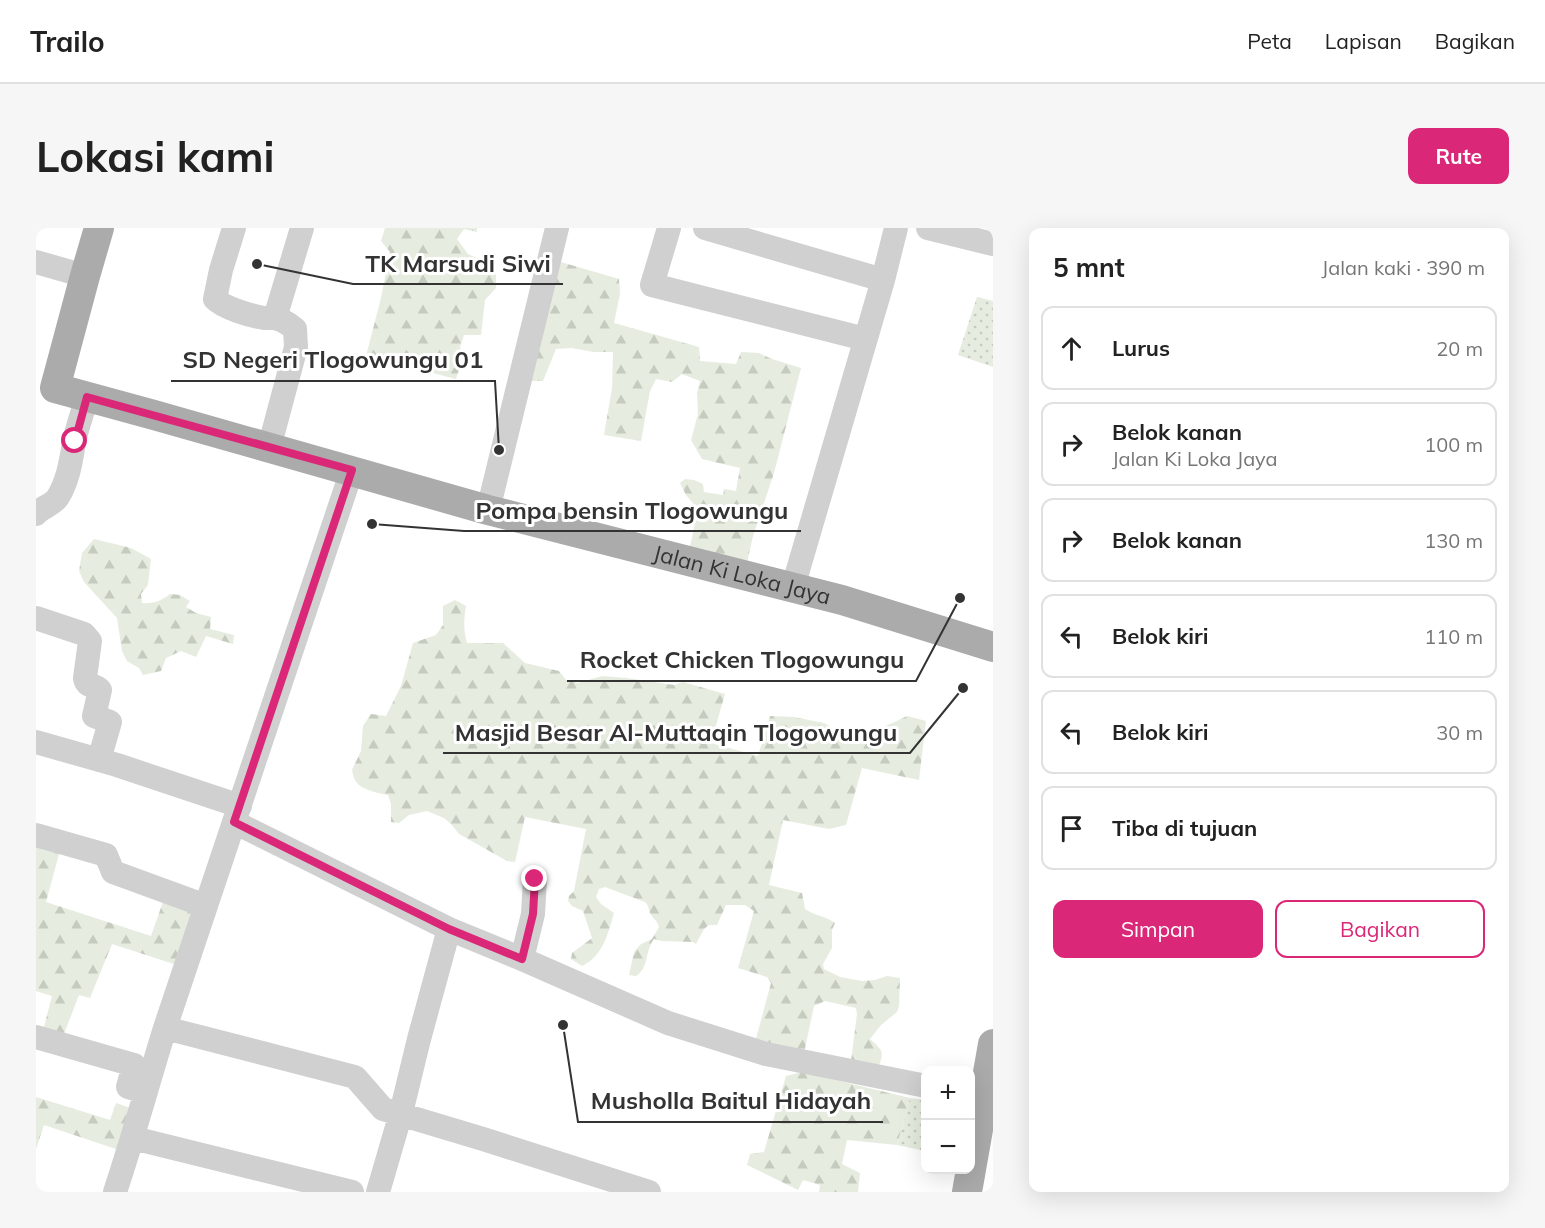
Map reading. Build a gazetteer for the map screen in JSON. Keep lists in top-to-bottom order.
{
  "streets": {
    "main road": ["Jalan Ki Loka Jaya"]
  },
  "places": [
    "TK Marsudi Siwi",
    "SD Negeri Tlogowungu 01",
    "Pompa bensin Tlogowungu",
    "Rocket Chicken Tlogowungu",
    "Masjid Besar Al-Muttaqin Tlogowungu",
    "Musholla Baitul Hidayah"
  ],
  "page": {
    "header": "Trailo",
    "nav": ["Peta", "Lapisan", "Bagikan"],
    "buttons": [
      "Rute",
      ["Simpan", "Bagikan"]
    ],
    "title": "Lokasi kami",
    "heading": ["5 mnt", "Jalan kaki · 390 m"],
    "list": [
      ["Lurus", "20 m"],
      ["Belok kanan", "Jalan Ki Loka Jaya", "100 m"],
      ["Belok kanan", "130 m"],
      ["Belok kiri", "110 m"],
      ["Belok kiri", "30 m"],
      "Tiba di tujuan"
    ],
    "map_buttons": ["+", "−"]
  }
}
